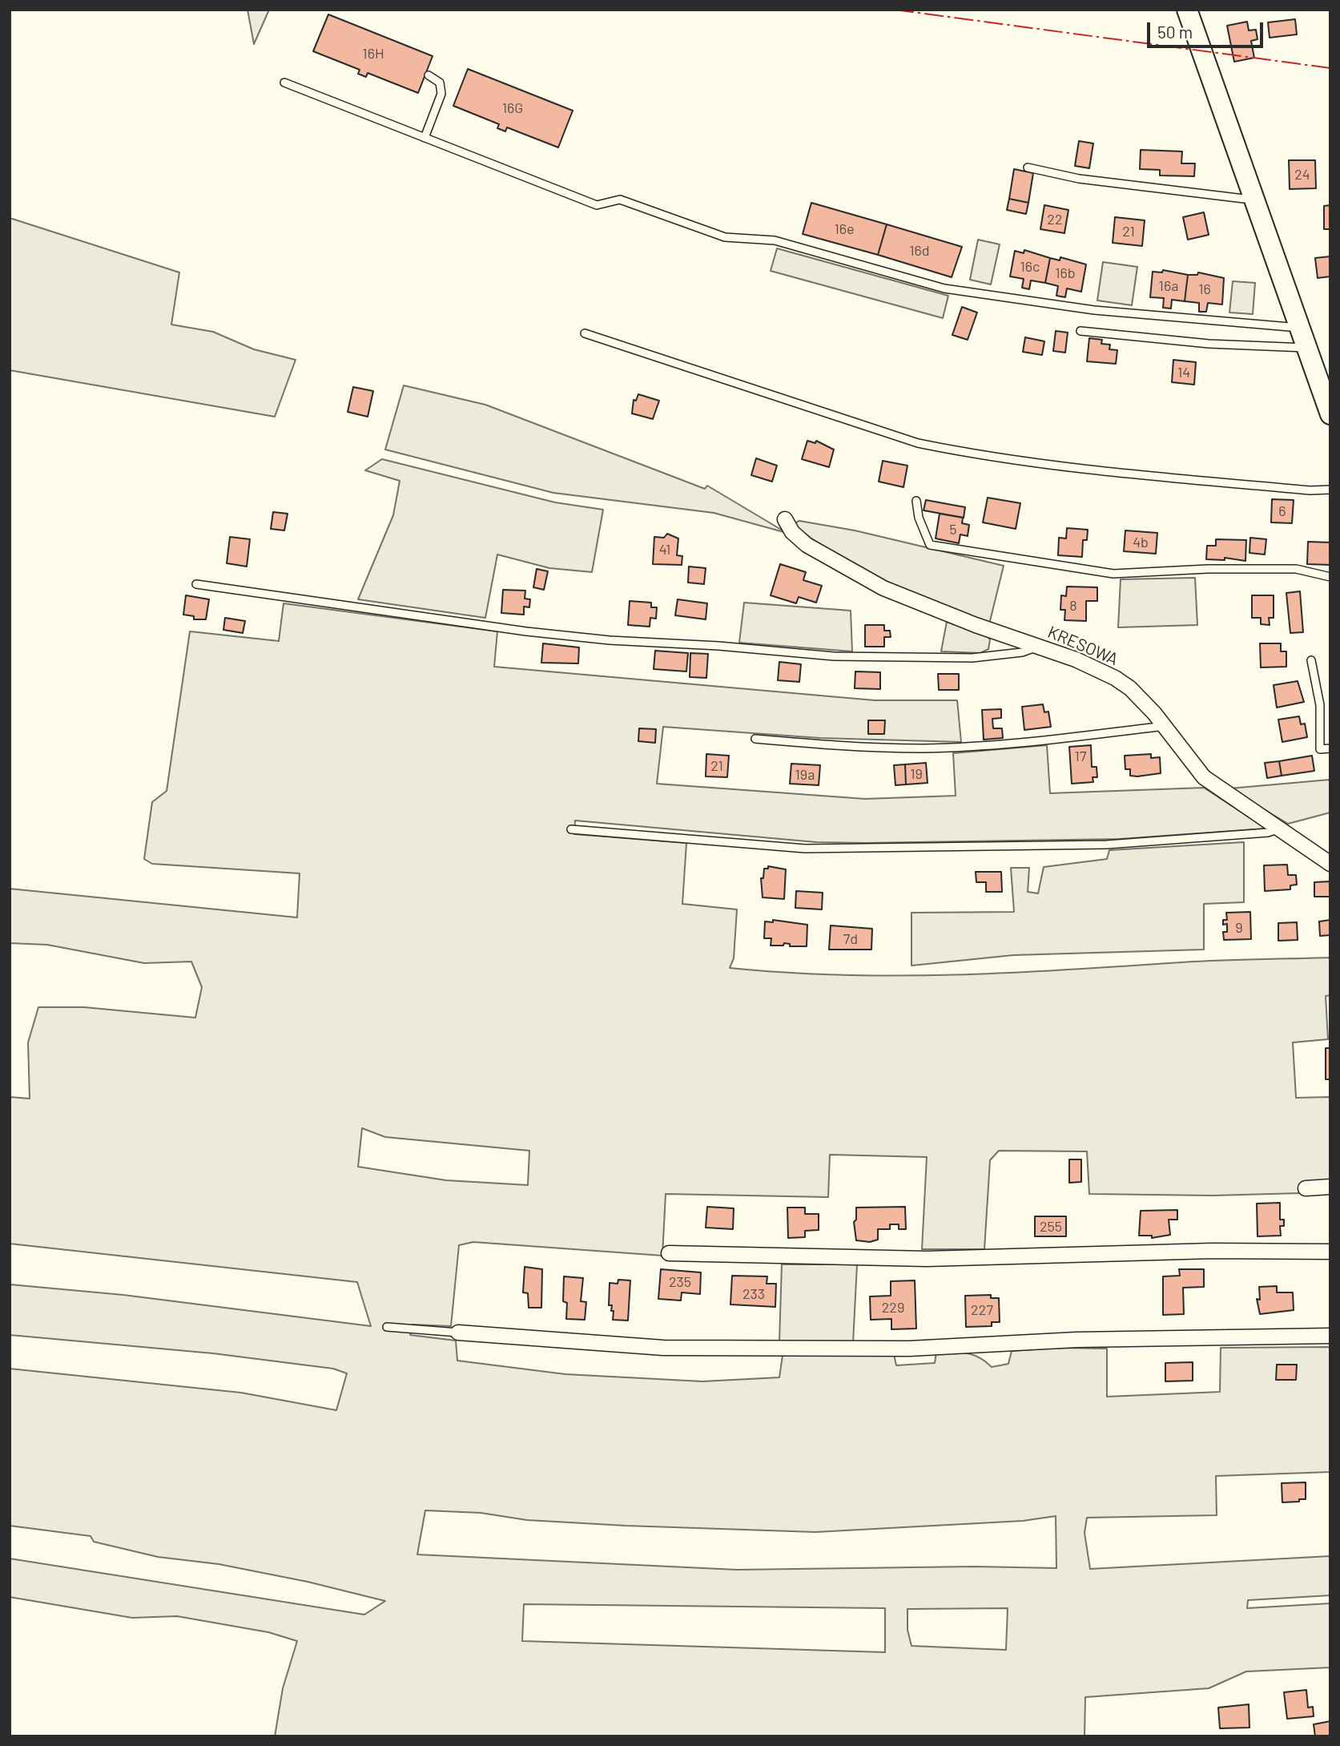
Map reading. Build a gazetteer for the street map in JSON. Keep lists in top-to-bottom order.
{
  "streets": {
    "street": ["KRESOWA"]
  },
  "house_numbers": [
    "16H",
    "16G",
    "24",
    "22",
    "16e",
    "21",
    "16d",
    "16c",
    "16b",
    "16a",
    "16",
    "14",
    "6",
    "5",
    "4b",
    "41",
    "8",
    "17",
    "21",
    "19",
    "19a",
    "9",
    "7d",
    "255",
    "235",
    "233",
    "229",
    "227"
  ],
  "scale_bar": "50 m"
}
